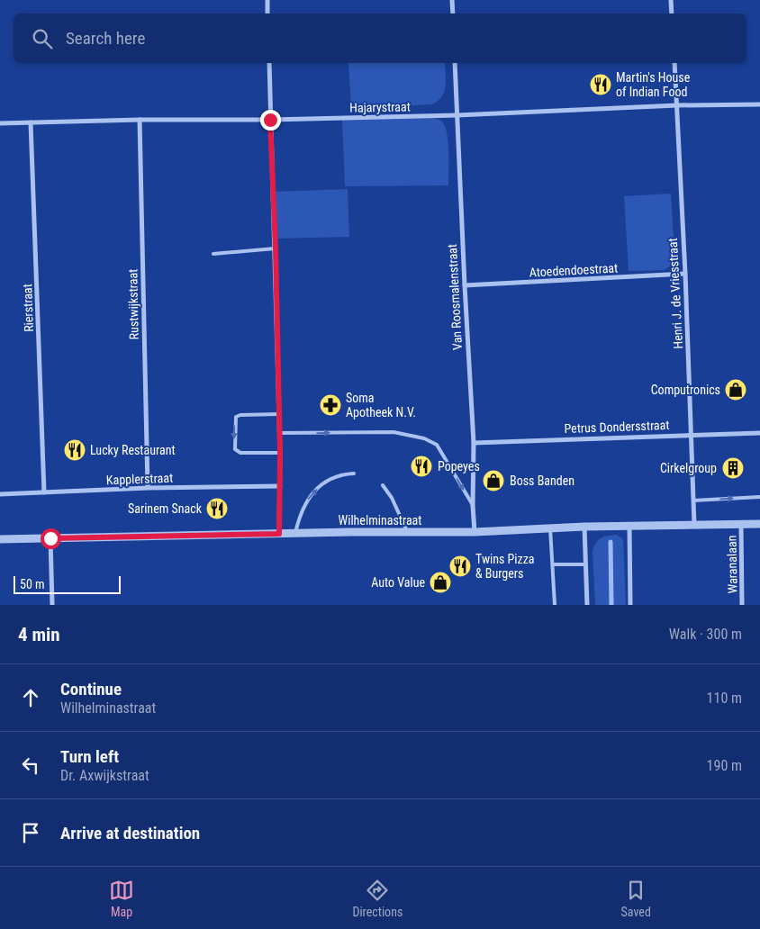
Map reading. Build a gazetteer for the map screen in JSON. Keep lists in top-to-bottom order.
{
  "streets": {
    "street": [
      "Hajarystraat",
      "Atoedendoestraat",
      "Henri J. de Vriesstraat",
      "Van Roosmalenstraat",
      "Rustwijkstraat",
      "Rierstraat",
      "Petrus Dondersstraat",
      "Kapplerstraat",
      "Wilhelminastraat",
      "Waranalaan"
    ]
  },
  "crossings": [
    ["Hajarystraat", "Henri J. de Vriesstraat"],
    ["Hajarystraat", "Van Roosmalenstraat"],
    ["Hajarystraat", "Rustwijkstraat"],
    ["Hajarystraat", "Rierstraat"],
    ["Atoedendoestraat", "Henri J. de Vriesstraat"],
    ["Atoedendoestraat", "Van Roosmalenstraat"],
    ["Henri J. de Vriesstraat", "Petrus Dondersstraat"],
    ["Henri J. de Vriesstraat", "Wilhelminastraat"],
    ["Van Roosmalenstraat", "Petrus Dondersstraat"],
    ["Van Roosmalenstraat", "Wilhelminastraat"],
    ["Rustwijkstraat", "Kapplerstraat"],
    ["Rierstraat", "Kapplerstraat"],
    ["Wilhelminastraat", "Waranalaan"]
  ],
  "places": {
    "restaurant": [
      "Martin's House of Indian Food",
      "Lucky Restaurant",
      "Popeyes",
      "Sarinem Snack",
      "Twins Pizza & Burgers"
    ],
    "shop": ["Computronics", "Boss Banden", "Auto Value"],
    "pharmacy": ["Soma Apotheek N.V."],
    "building": ["Cirkelgroup"]
  },
  "scale_bar": "50 m",
  "page": {
    "search": "Search here",
    "scale": "50 m",
    "heading": ["4 min", "Walk · 300 m"],
    "list": [
      ["Continue", "Wilhelminastraat", "110 m"],
      ["Turn left", "Dr. Axwijkstraat", "190 m"],
      "Arrive at destination"
    ],
    "nav": ["Map", "Directions", "Saved"]
  }
}
